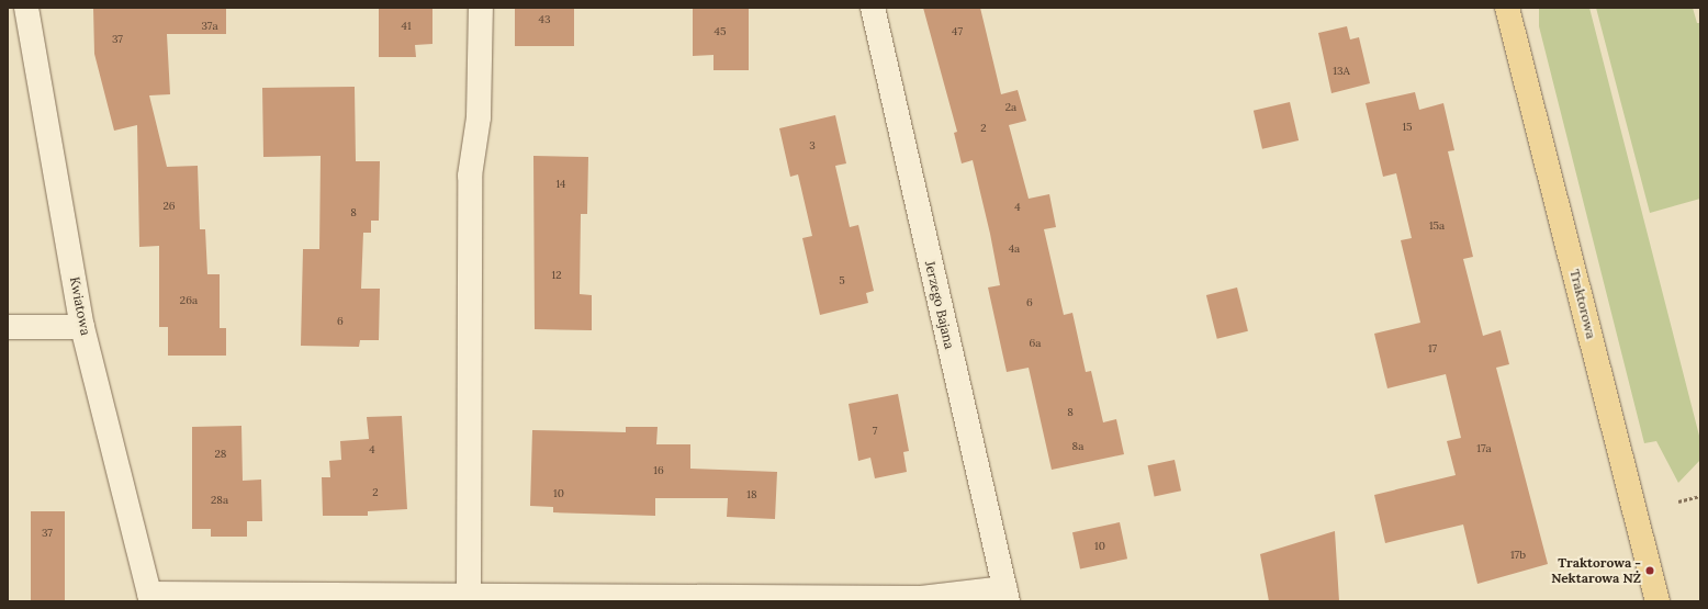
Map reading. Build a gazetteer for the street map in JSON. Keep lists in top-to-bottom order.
{
  "streets": {
    "main road": ["Traktorowa"],
    "street": ["Jerzego Bajana", "Kwiatowa"]
  },
  "places": ["Traktorowa - Nektarowa NŻ"],
  "house_numbers": [
    "43",
    "37a",
    "41",
    "45",
    "47",
    "37",
    "13A",
    "2a",
    "15",
    "2",
    "3",
    "14",
    "26",
    "4",
    "8",
    "15a",
    "4a",
    "12",
    "5",
    "26a",
    "6",
    "6",
    "6a",
    "17",
    "8",
    "7",
    "8a",
    "17a",
    "4",
    "28",
    "16",
    "2",
    "10",
    "18",
    "28a",
    "37",
    "10",
    "17b"
  ]
}
